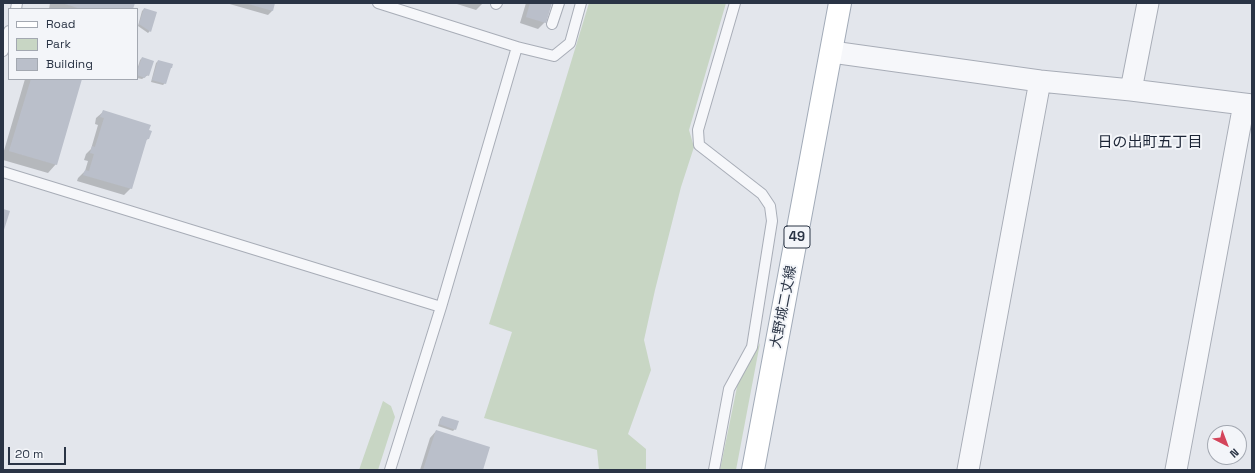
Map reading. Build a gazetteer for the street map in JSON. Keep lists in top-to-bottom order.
{
  "streets": {
    "main road": ["49", "大野城二丈線"]
  },
  "districts": ["日の出町五丁目"],
  "legend": ["Road", "Park", "Building"],
  "scale_bar": "20 m",
  "north": "bottom right"
}
